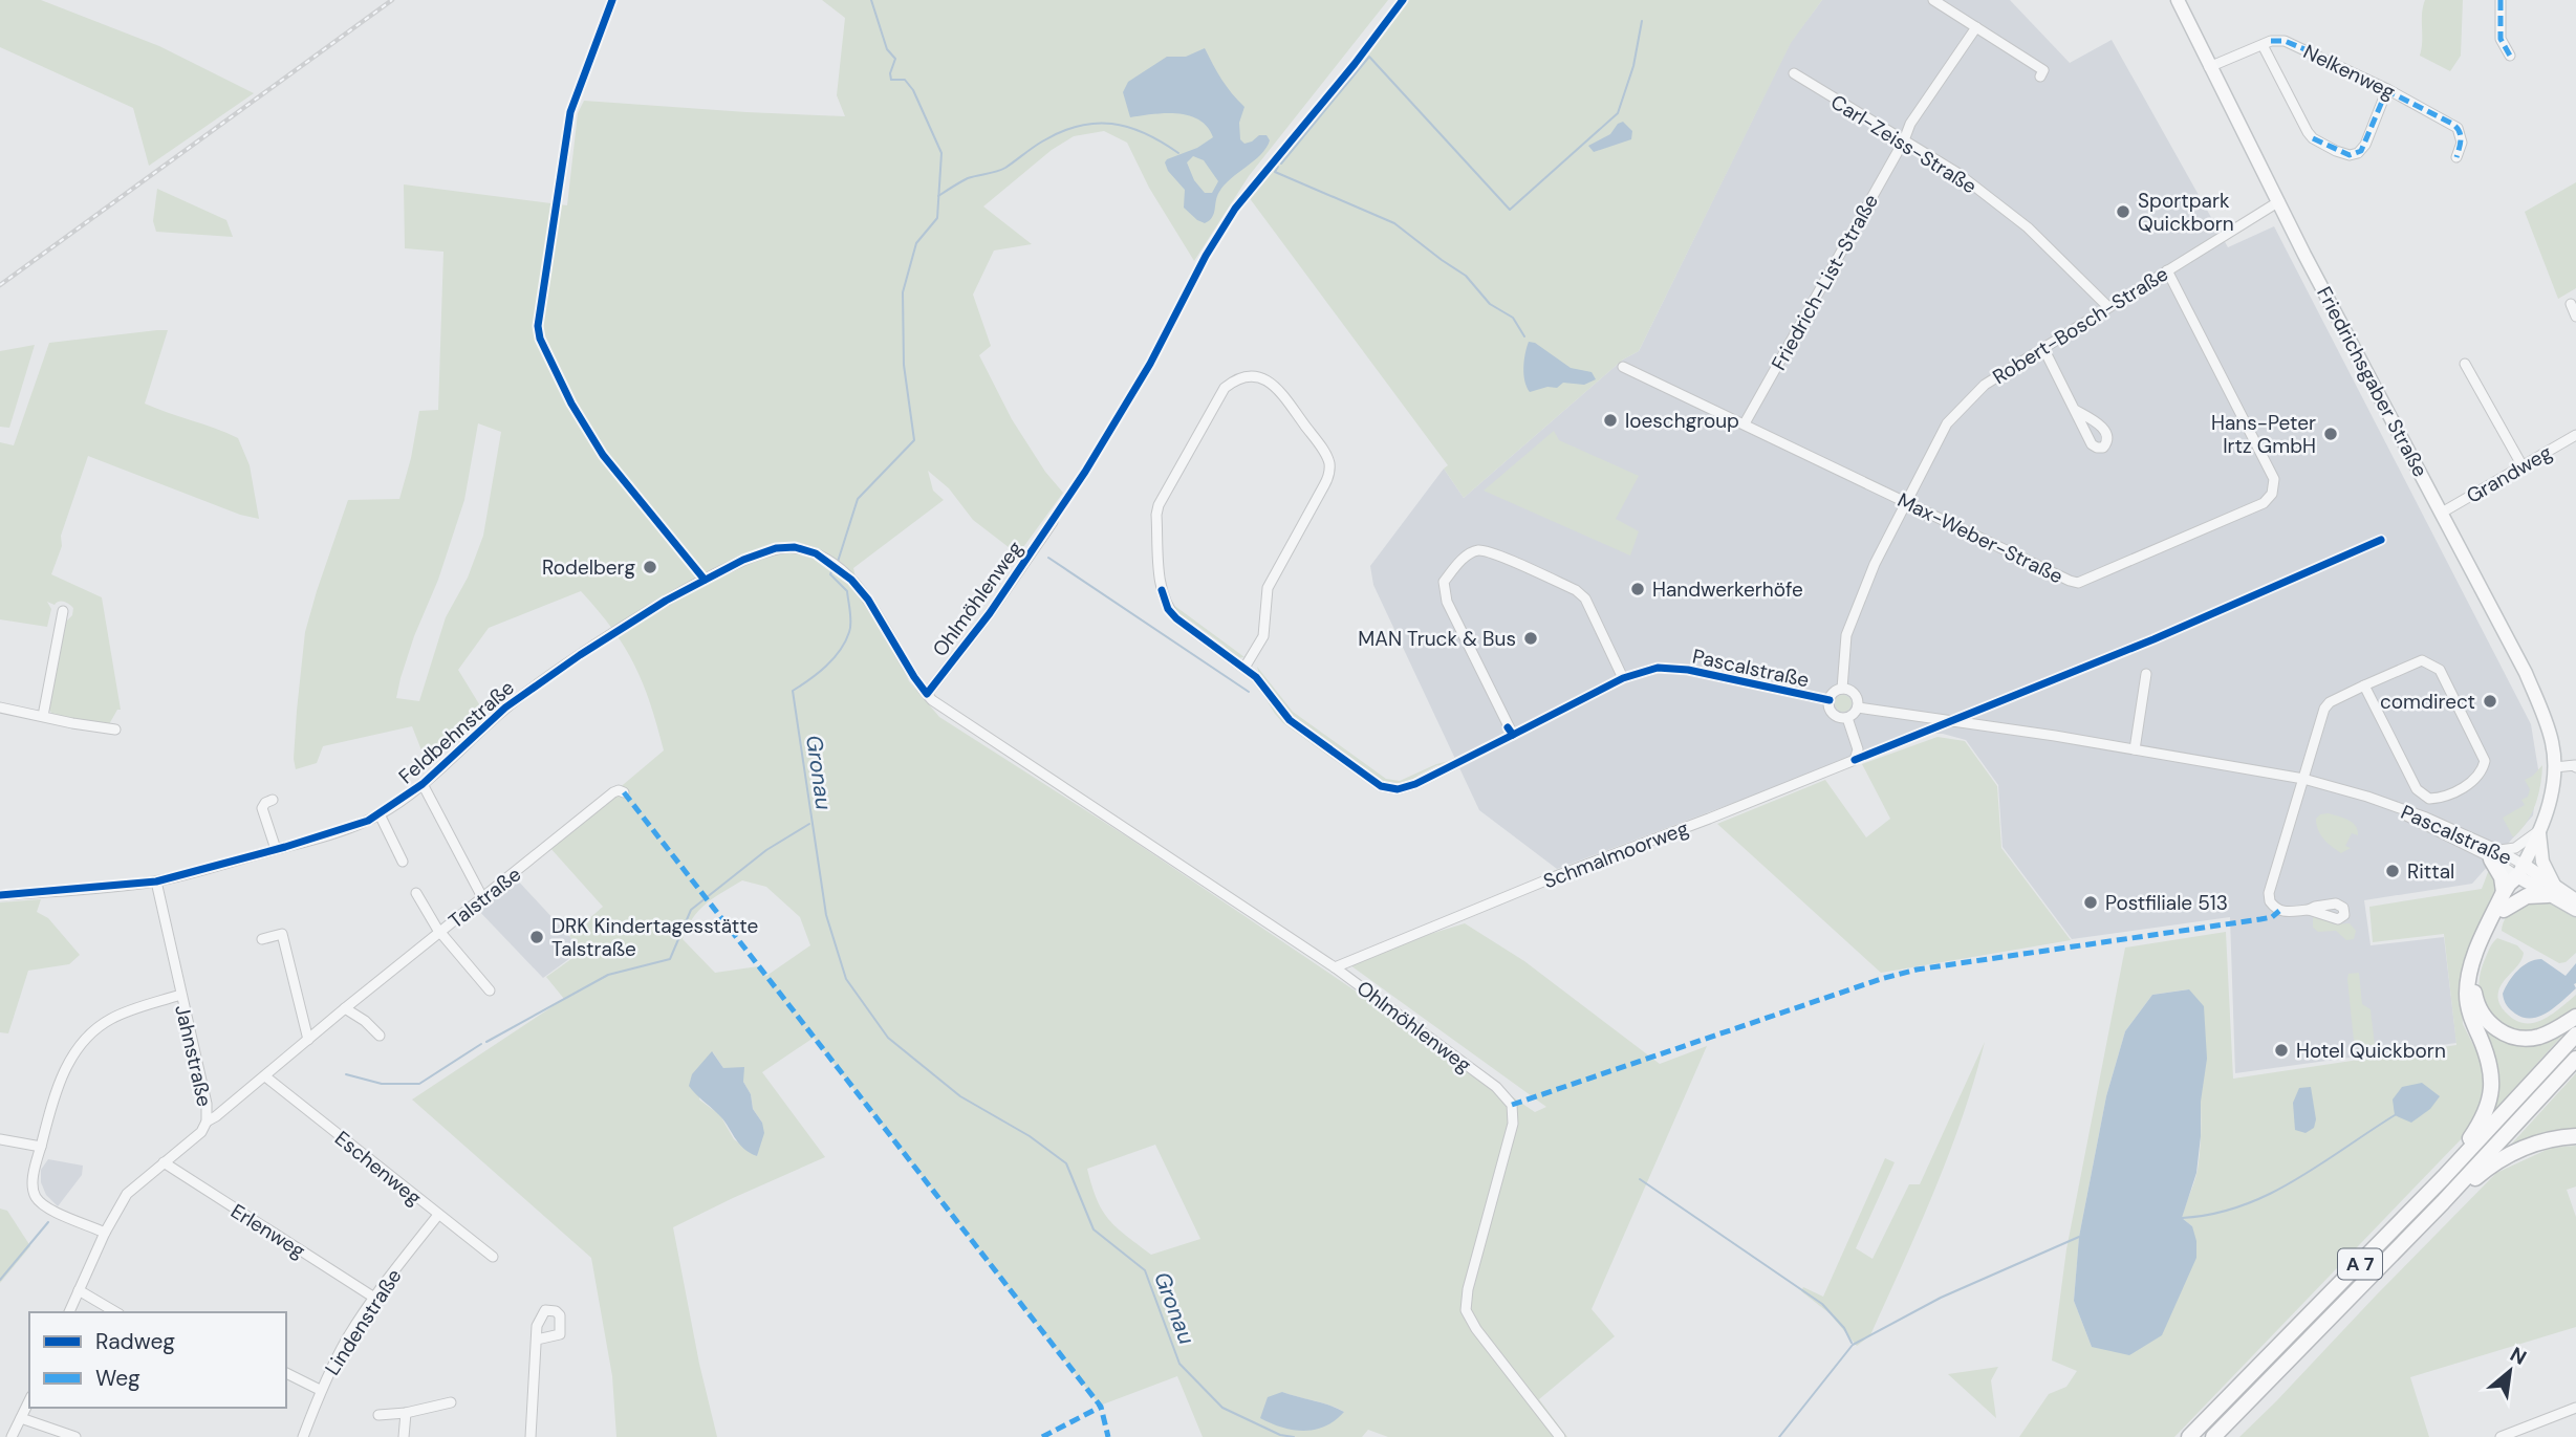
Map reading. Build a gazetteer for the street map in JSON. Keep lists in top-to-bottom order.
{
  "streets": {
    "highway": ["A 7"],
    "main road": ["Friedrichsgaber Straße"],
    "street": [
      "Nelkenweg",
      "Carl-Zeiss-Straße",
      "Friedrich-List-Straße",
      "Robert-Bosch-Straße",
      "Grandweg",
      "Max-Weber-Straße",
      "Ohlmöhlenweg",
      "Pascalstraße",
      "Feldbehnstraße",
      "Schmalmoorweg",
      "Talstraße",
      "Jahnstraße",
      "Eschenweg",
      "Erlenweg",
      "Lindenstraße"
    ]
  },
  "crossings": [
    ["Nelkenweg", "Friedrichsgaber Straße"],
    ["Carl-Zeiss-Straße", "Friedrich-List-Straße"],
    ["Carl-Zeiss-Straße", "Robert-Bosch-Straße"],
    ["Friedrich-List-Straße", "Max-Weber-Straße"],
    ["Robert-Bosch-Straße", "Friedrichsgaber Straße"],
    ["Robert-Bosch-Straße", "Max-Weber-Straße"],
    ["Robert-Bosch-Straße", "Pascalstraße"],
    ["Robert-Bosch-Straße", "Schmalmoorweg"],
    ["Friedrichsgaber Straße", "Grandweg"],
    ["Friedrichsgaber Straße", "Pascalstraße"],
    ["Ohlmöhlenweg", "Feldbehnstraße"],
    ["Ohlmöhlenweg", "Schmalmoorweg"],
    ["Pascalstraße", "Schmalmoorweg"],
    ["Feldbehnstraße", "Jahnstraße"],
    ["Talstraße", "Jahnstraße"],
    ["Talstraße", "Eschenweg"],
    ["Jahnstraße", "Erlenweg"],
    ["Eschenweg", "Lindenstraße"],
    ["Erlenweg", "Lindenstraße"]
  ],
  "water": ["Gronau"],
  "places": [
    "Sportpark Quickborn",
    "loeschgroup",
    "Hans-Peter Irtz GmbH",
    "Rodelberg",
    "Handwerkerhöfe",
    "MAN Truck & Bus",
    "comdirect",
    "Rittal",
    "Postfiliale 513",
    "DRK Kindertagesstätte Talstraße",
    "Hotel Quickborn"
  ],
  "legend": ["Radweg", "Weg"],
  "north": "top right"
}
